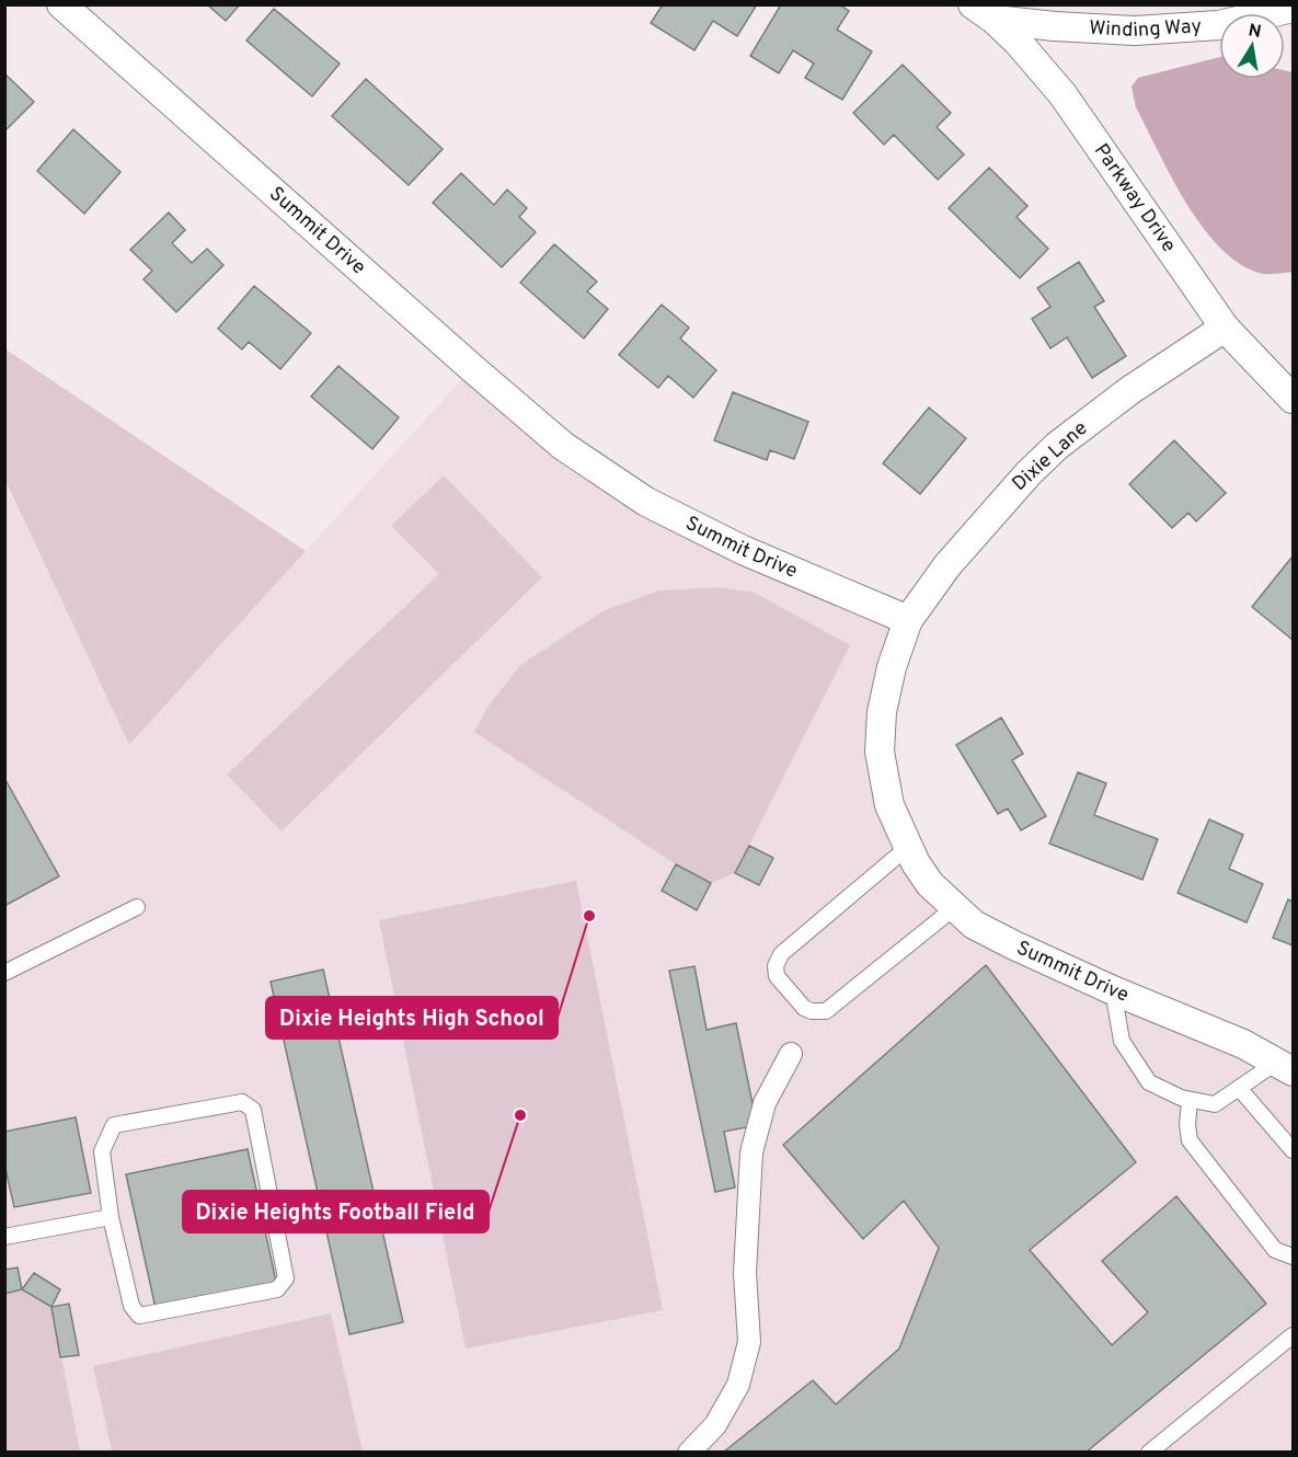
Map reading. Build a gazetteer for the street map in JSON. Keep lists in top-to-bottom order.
{
  "streets": {
    "street": [
      "Winding Way",
      "Parkway Drive",
      "Summit Drive",
      "Dixie Lane"
    ]
  },
  "crossings": [
    ["Winding Way", "Parkway Drive"],
    ["Parkway Drive", "Dixie Lane"],
    ["Summit Drive", "Dixie Lane"]
  ],
  "places": ["Dixie Heights High School", "Dixie Heights Football Field"],
  "north": "top"
}
